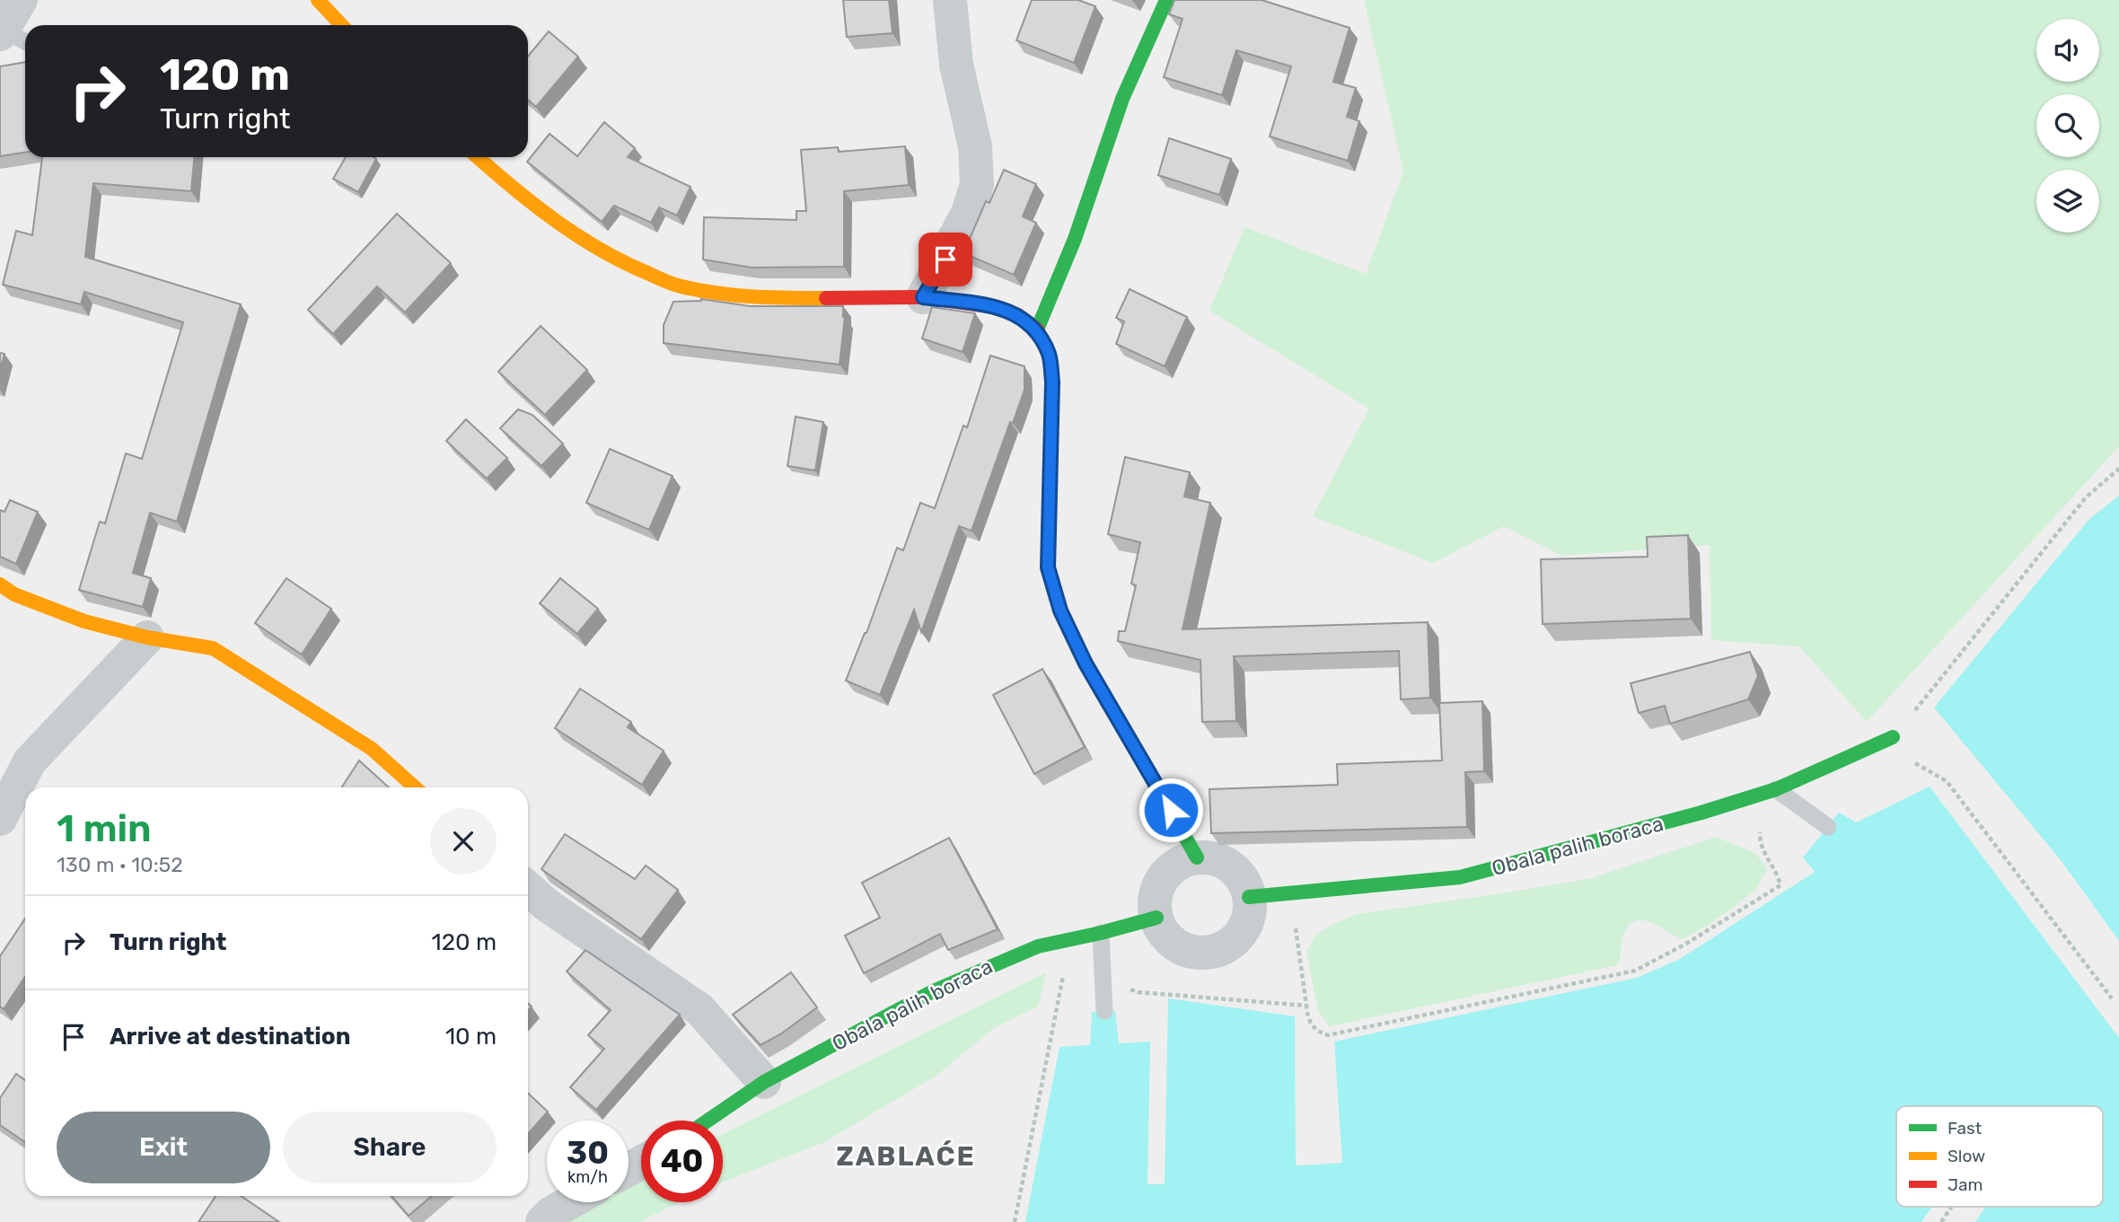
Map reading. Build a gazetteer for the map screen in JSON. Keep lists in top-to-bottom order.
{
  "streets": {
    "street": ["Obala palih boraca"]
  },
  "districts": ["ZABLAĆE"],
  "legend": ["Fast", "Slow", "Jam"],
  "page": {
    "turn": ["120 m", "Turn right"],
    "heading": ["1 min", "130 m · 10:52"],
    "list": [
      {
        "name": "Turn right",
        "value": "120 m"
      },
      {
        "name": "Arrive at destination",
        "value": "10 m"
      }
    ],
    "buttons": ["Exit", "Share"],
    "speed": "30 km/h",
    "limit": "40"
  }
}
